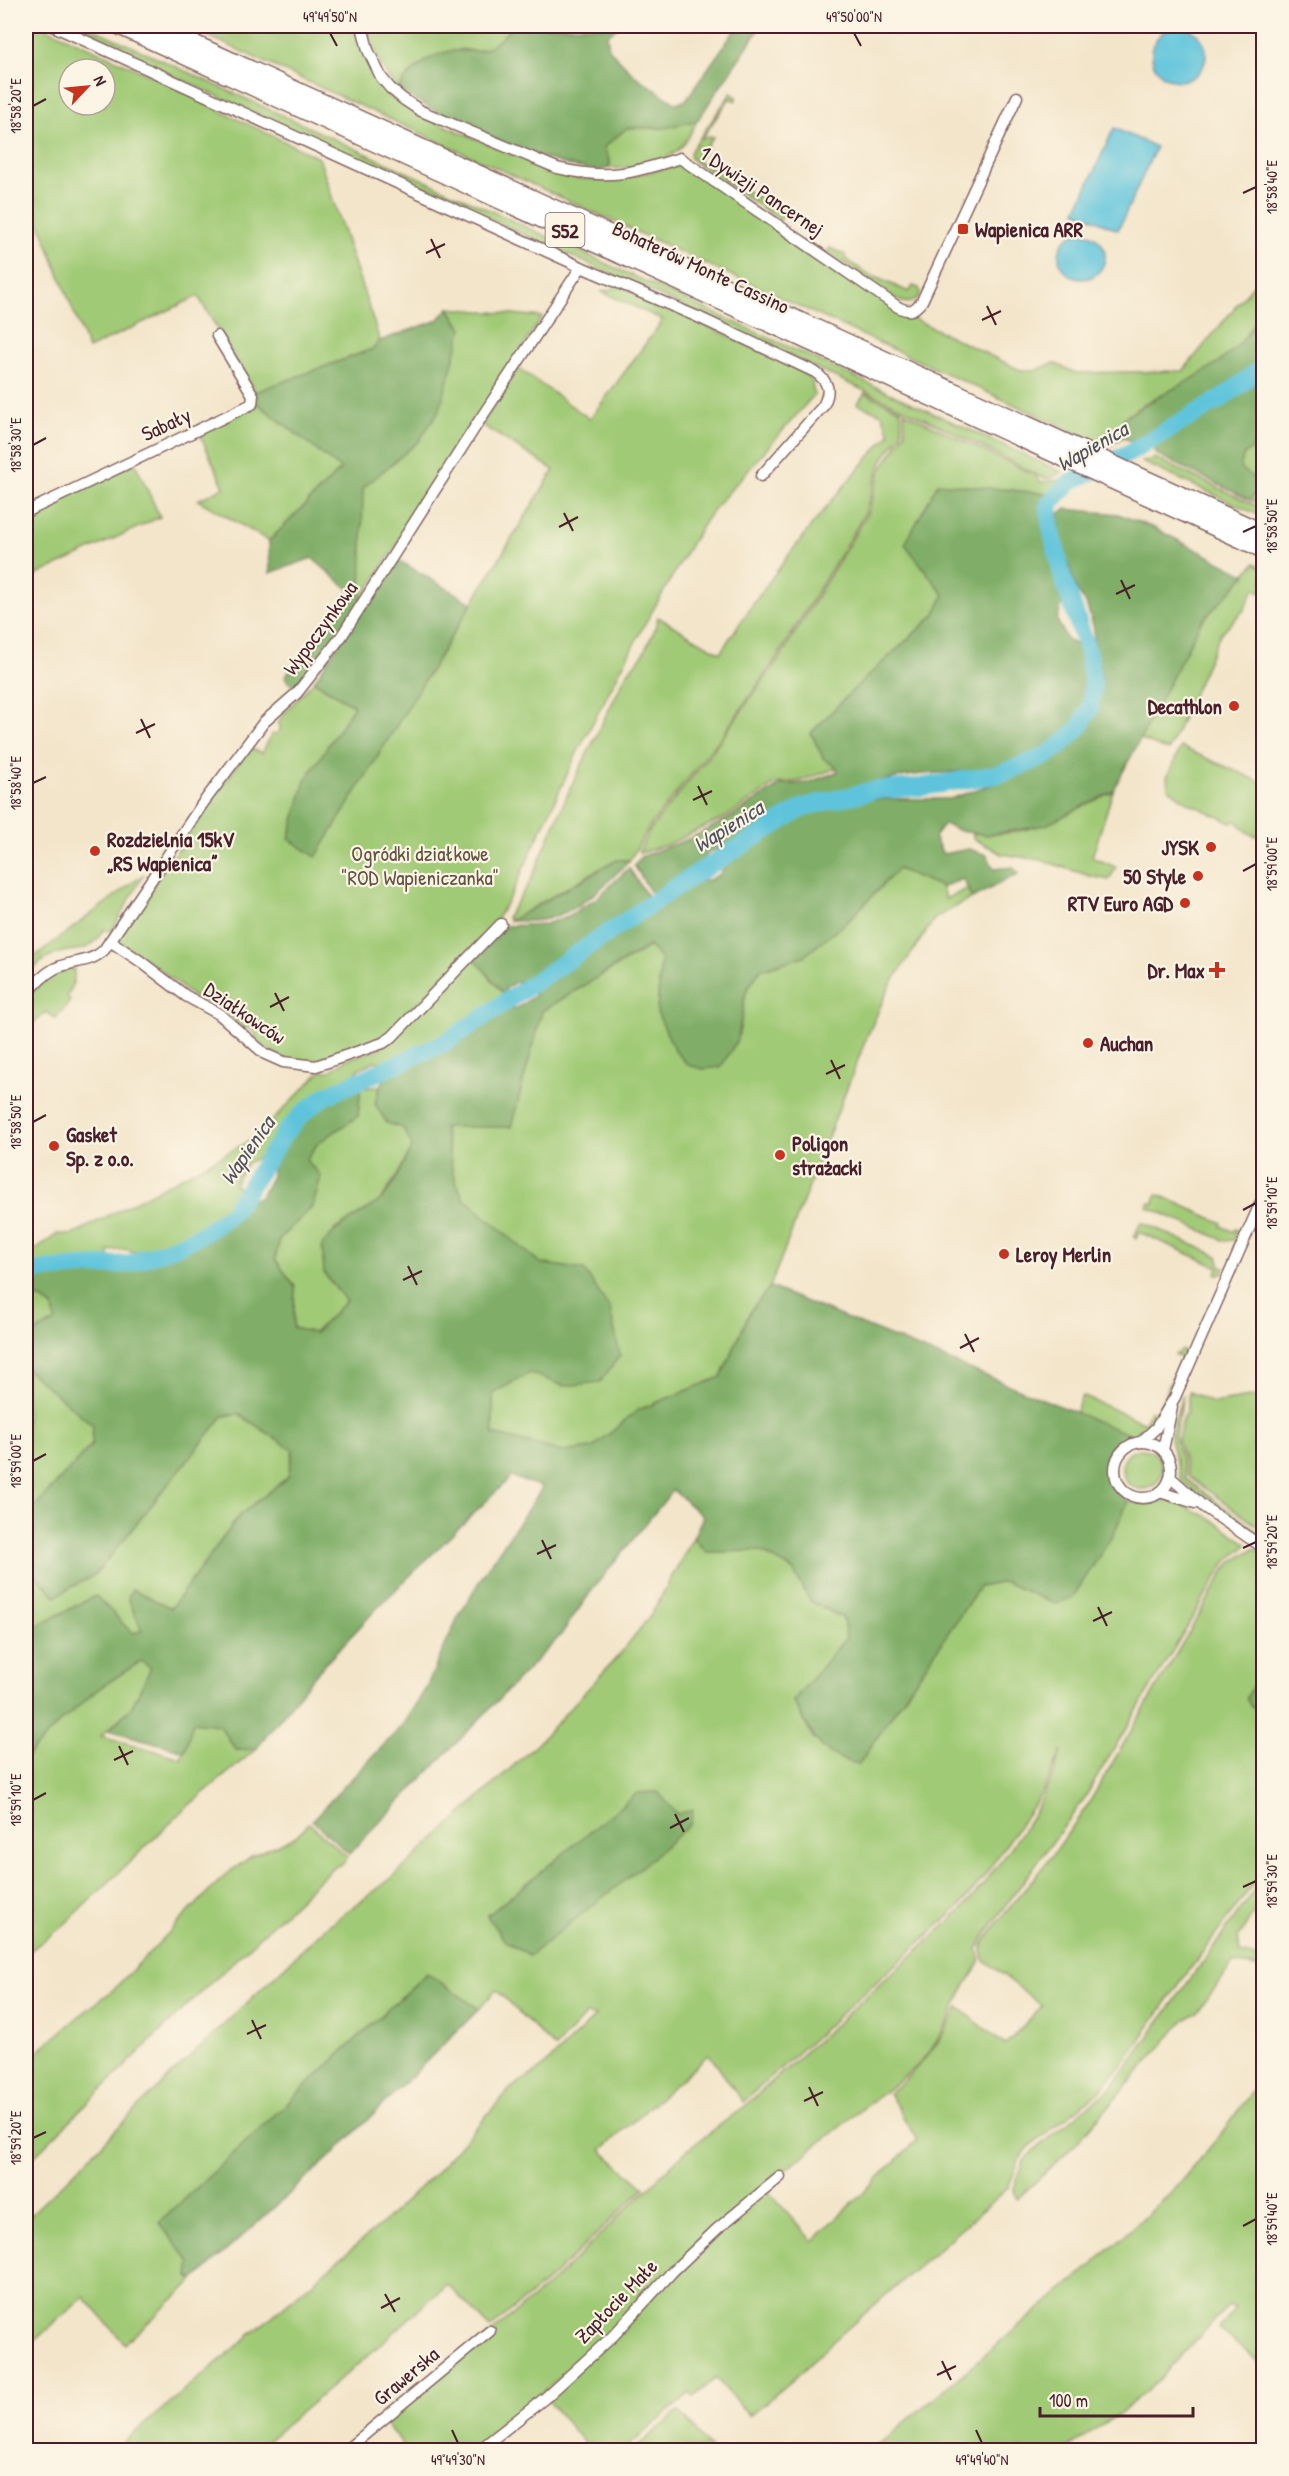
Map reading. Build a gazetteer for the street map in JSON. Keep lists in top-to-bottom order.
{
  "streets": {
    "highway": ["S52", "Bohaterów Monte Cassino"],
    "street": [
      "1 Dywizji Pancernej",
      "Sabały",
      "Wypoczynkowa",
      "Działkowców",
      "Zapłocie Małe",
      "Grawerska"
    ]
  },
  "crossings": [
    ["Wypoczynkowa", "Działkowców"]
  ],
  "water": ["Wapienica"],
  "parks": ["Ogródki działkowe \"ROD Wapieniczanka\""],
  "places": {
    "transit": ["Wapienica ARR"],
    "other": [
      "Decathlon",
      "JYSK",
      "Rozdzielnia 15kV „RS Wapienica”",
      "50 Style",
      "RTV Euro AGD",
      "Auchan",
      "Gasket Sp. z o.o.",
      "Poligon strażacki",
      "Leroy Merlin"
    ],
    "health": ["Dr. Max"]
  },
  "scale_bar": "100 m",
  "north": "top right",
  "coordinates": [
    "49°49'50\"N",
    "49°50'00\"N",
    "18°58'20\"E",
    "18°58'40\"E",
    "18°58'30\"E",
    "18°58'50\"E",
    "18°59'00\"E",
    "18°59'10\"E",
    "18°59'20\"E",
    "18°59'30\"E",
    "18°59'40\"E",
    "49°49'30\"N",
    "49°49'40\"N"
  ]
}
